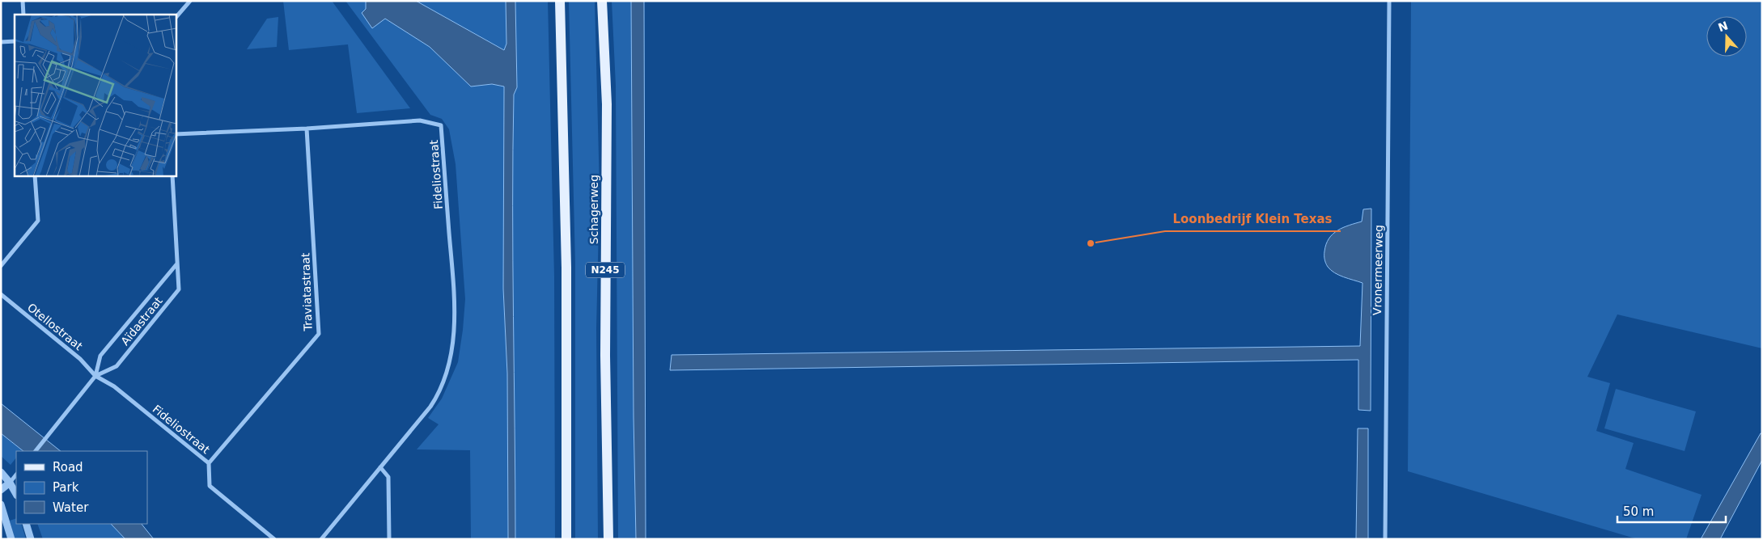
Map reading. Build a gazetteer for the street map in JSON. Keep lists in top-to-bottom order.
{
  "streets": {
    "main road": ["Schagerweg", "N245"],
    "street": [
      "Fideliostraat",
      "Vronermeerweg",
      "Traviatastraat",
      "Aïdastraat",
      "Otellostraat"
    ]
  },
  "crossings": [
    ["Fideliostraat", "Traviatastraat"],
    ["Fideliostraat", "Aïdastraat"],
    ["Fideliostraat", "Otellostraat"],
    ["Aïdastraat", "Otellostraat"]
  ],
  "places": ["Loonbedrijf Klein Texas"],
  "legend": ["Road", "Park", "Water"],
  "scale_bar": "50 m",
  "north": "top"
}
